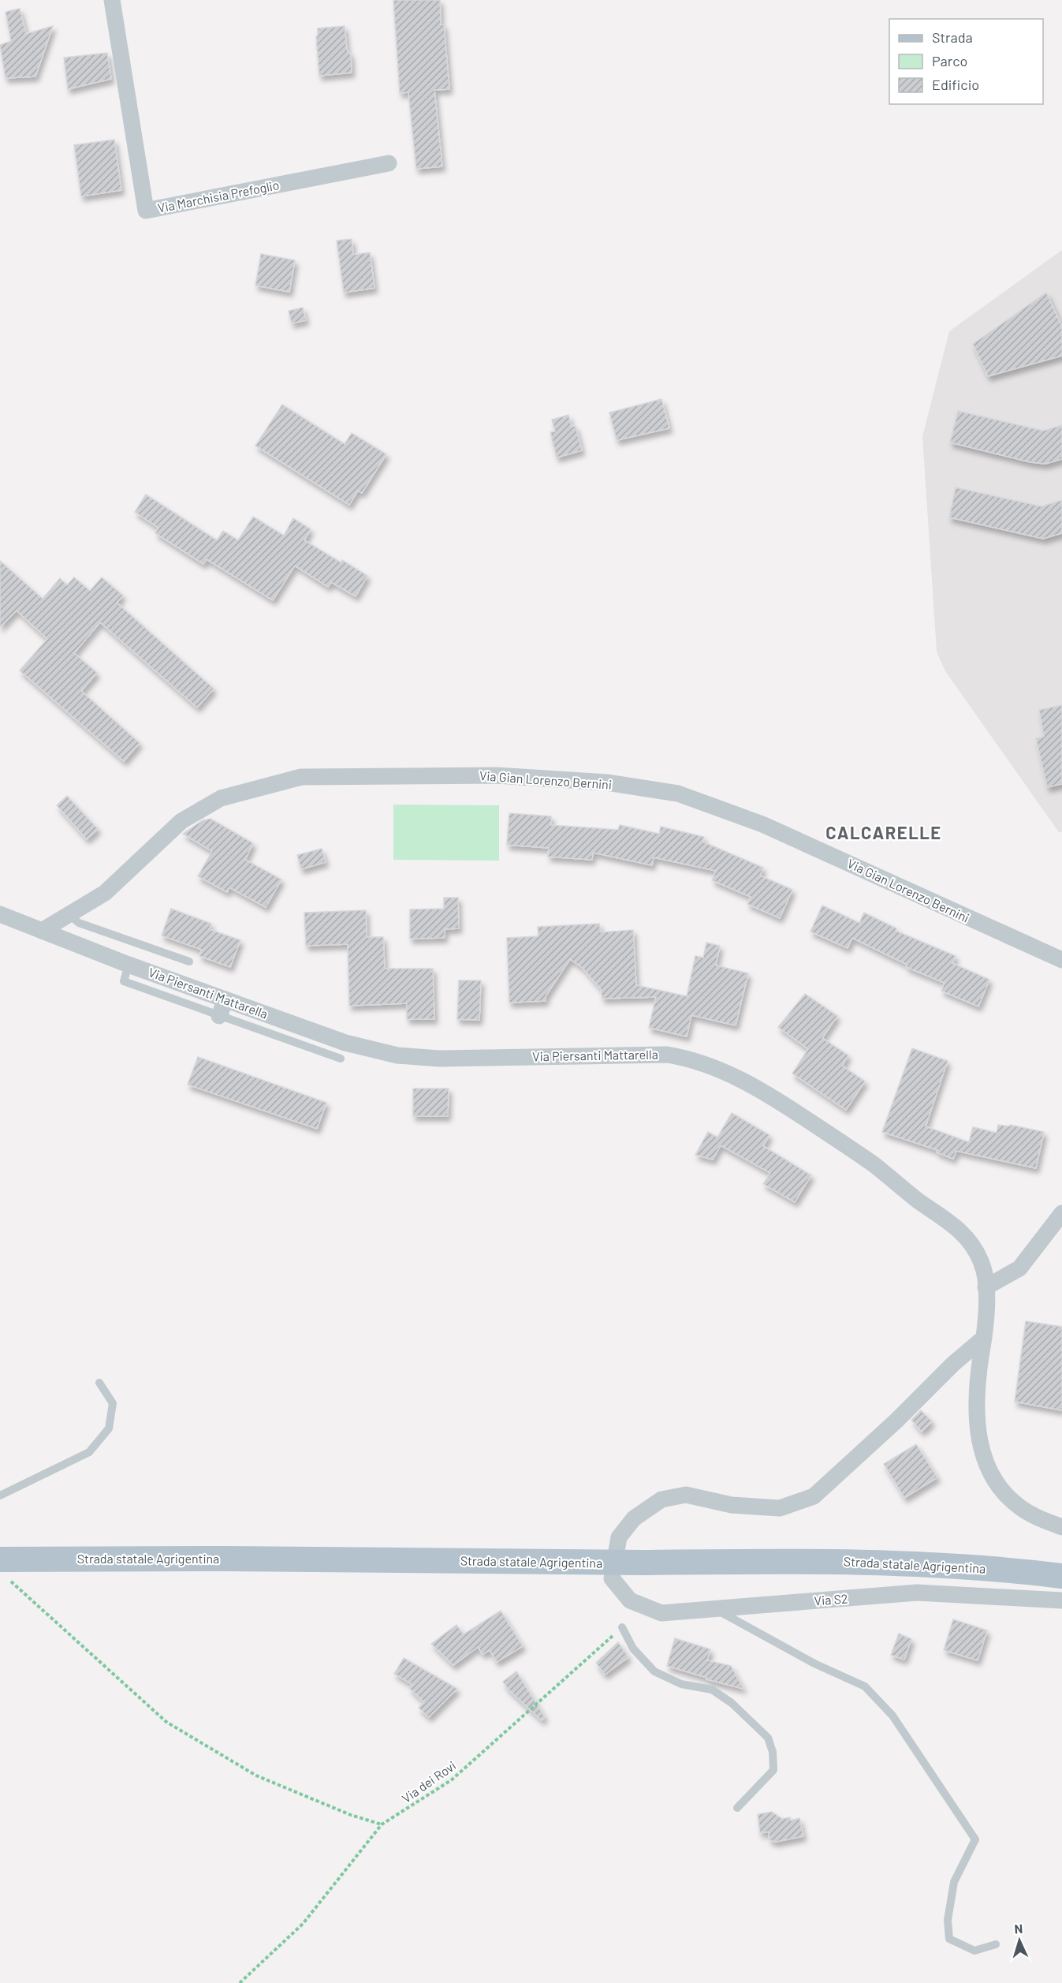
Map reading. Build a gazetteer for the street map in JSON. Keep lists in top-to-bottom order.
{
  "streets": {
    "main road": ["Strada statale Agrigentina"],
    "street": [
      "Via Marchisia Prefoglio",
      "Via Gian Lorenzo Bernini",
      "Via Piersanti Mattarella",
      "Via S2"
    ],
    "path": ["Via dei Rovi"]
  },
  "crossings": [
    ["Via Gian Lorenzo Bernini", "Via Piersanti Mattarella"],
    ["Via Piersanti Mattarella", "Via S2"]
  ],
  "districts": ["CALCARELLE"],
  "legend": ["Strada", "Parco", "Edificio"],
  "north": "top"
}
